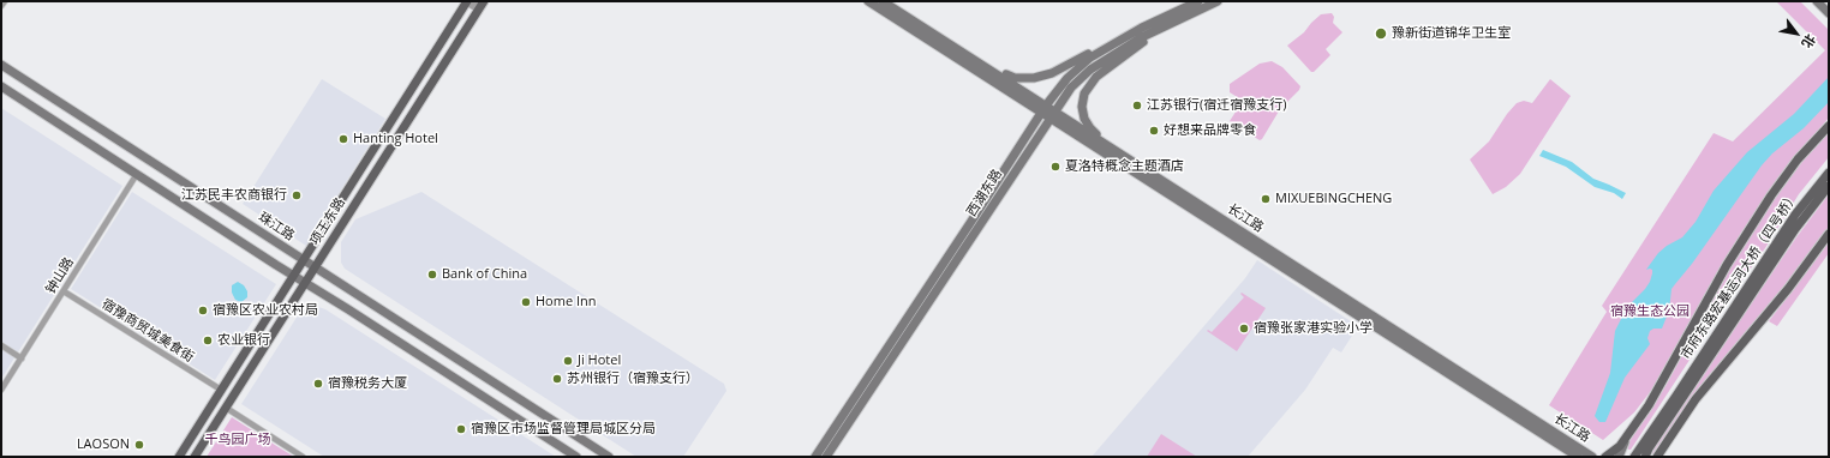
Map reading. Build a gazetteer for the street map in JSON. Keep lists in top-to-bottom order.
{
  "streets": {
    "main road": ["项王东路", "市府东路宏基运河大桥（四号桥）"],
    "street": [
      "西湖东路",
      "长江路",
      "珠江路",
      "钟山路",
      "宿豫商贸城美食街"
    ]
  },
  "crossings": [
    ["西湖东路", "长江路"],
    ["项王东路", "珠江路"],
    ["项王东路", "宿豫商贸城美食街"],
    ["钟山路", "宿豫商贸城美食街"]
  ],
  "parks": ["宿豫生态公园", "千鸟园广场"],
  "places": [
    "豫新街道锦华卫生室",
    "江苏银行(宿迁宿豫支行)",
    "好想来品牌零食",
    "Hanting Hotel",
    "夏洛特概念主题酒店",
    "江苏民丰农商银行",
    "MIXUEBINGCHENG",
    "Bank of China",
    "Home Inn",
    "宿豫区农业农村局",
    "宿豫张家港实验小学",
    "农业银行",
    "Ji Hotel",
    "苏州银行（宿豫支行）",
    "宿豫税务大厦",
    "宿豫区市场监督管理局城区分局",
    "LAOSON"
  ],
  "north": "bottom right"
}
